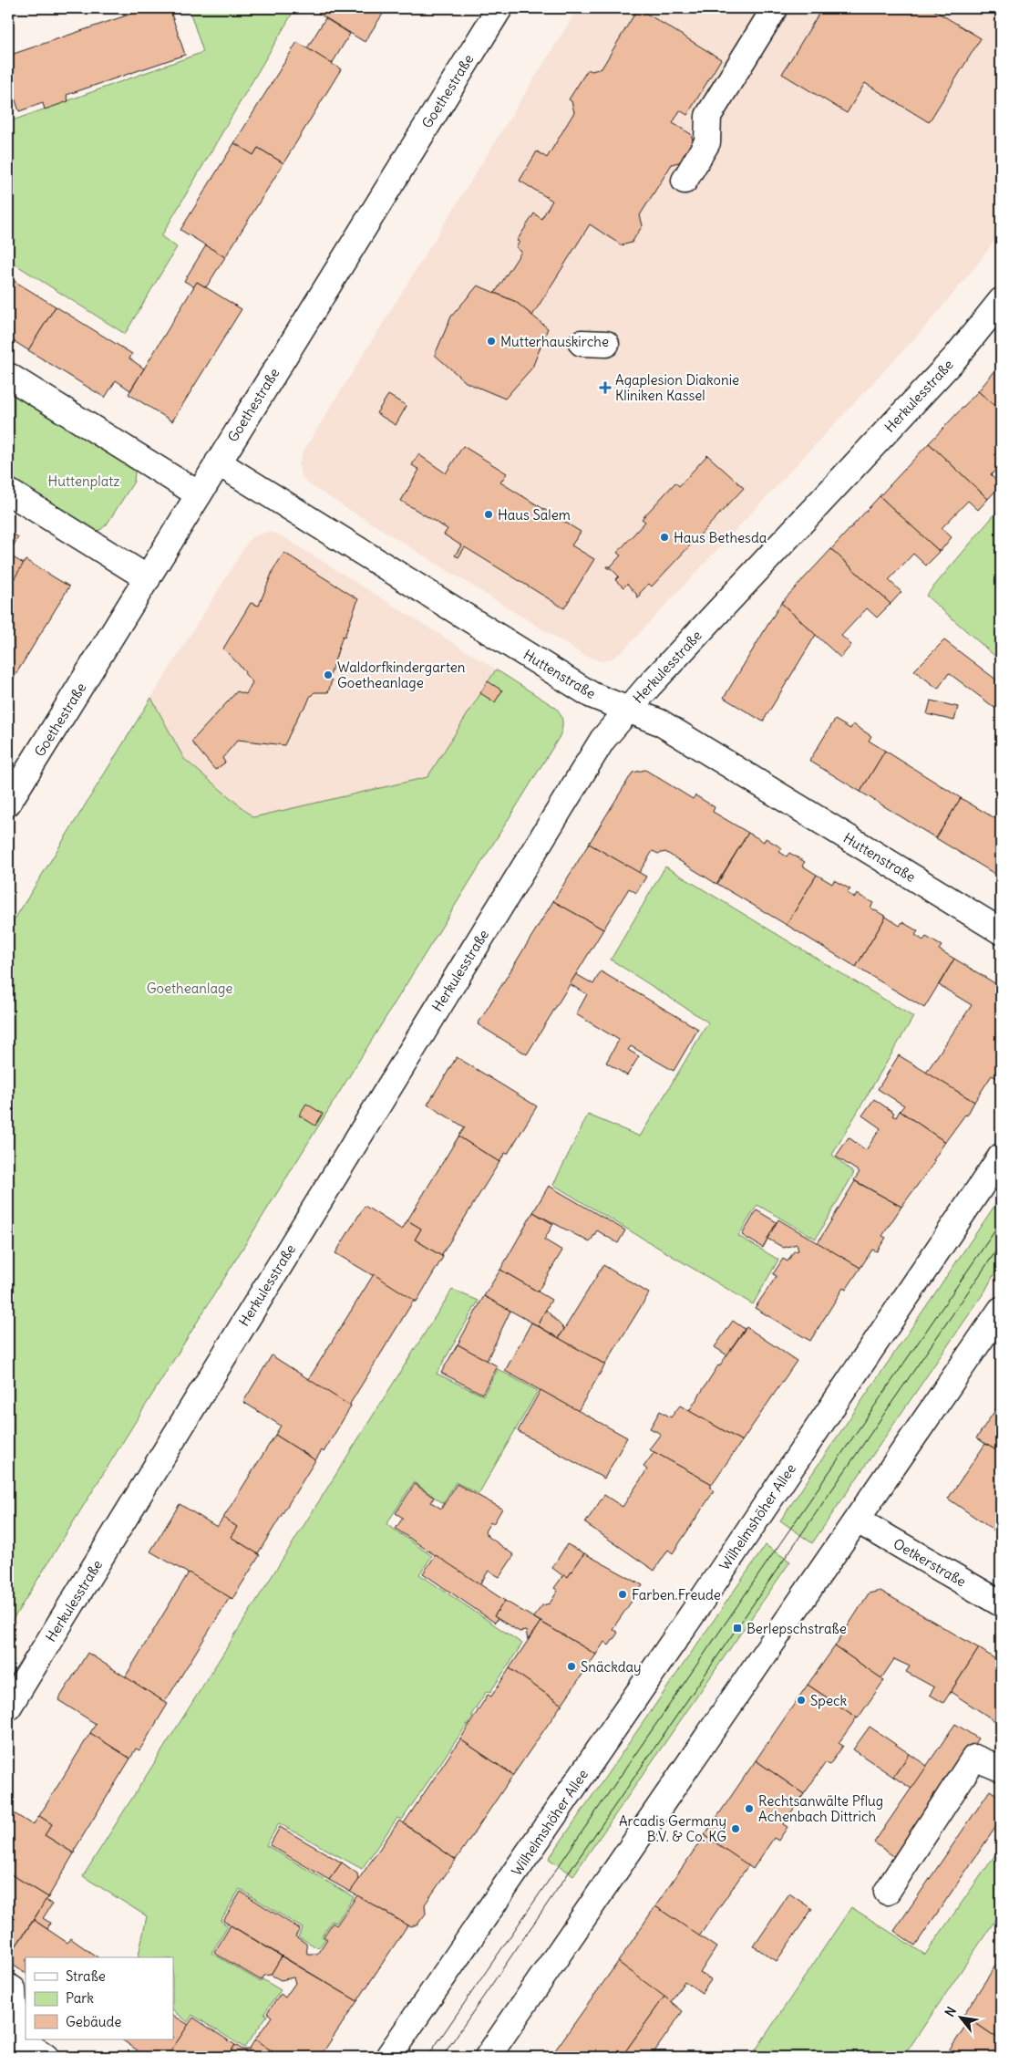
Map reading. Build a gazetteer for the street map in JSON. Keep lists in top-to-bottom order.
{
  "streets": {
    "street": [
      "Goethestraße",
      "Herkulesstraße",
      "Huttenstraße",
      "Wilhelmshöher Allee",
      "Oetkerstraße"
    ]
  },
  "crossings": [
    ["Goethestraße", "Huttenstraße"],
    ["Herkulesstraße", "Huttenstraße"]
  ],
  "parks": ["Huttenplatz", "Goetheanlage"],
  "places": {
    "other": [
      "Mutterhauskirche",
      "Haus Salem",
      "Haus Bethesda",
      "Waldorfkindergarten Goetheanlage",
      "Farben.Freude",
      "Snäckday",
      "Speck",
      "Rechtsanwälte Pflug Achenbach Dittrich",
      "Arcadis Germany B.V. & Co. KG"
    ],
    "health": ["Agaplesion Diakonie Kliniken Kassel"],
    "transit": ["Berlepschstraße"]
  },
  "legend": ["Straße", "Park", "Gebäude"],
  "north": "top left"
}
